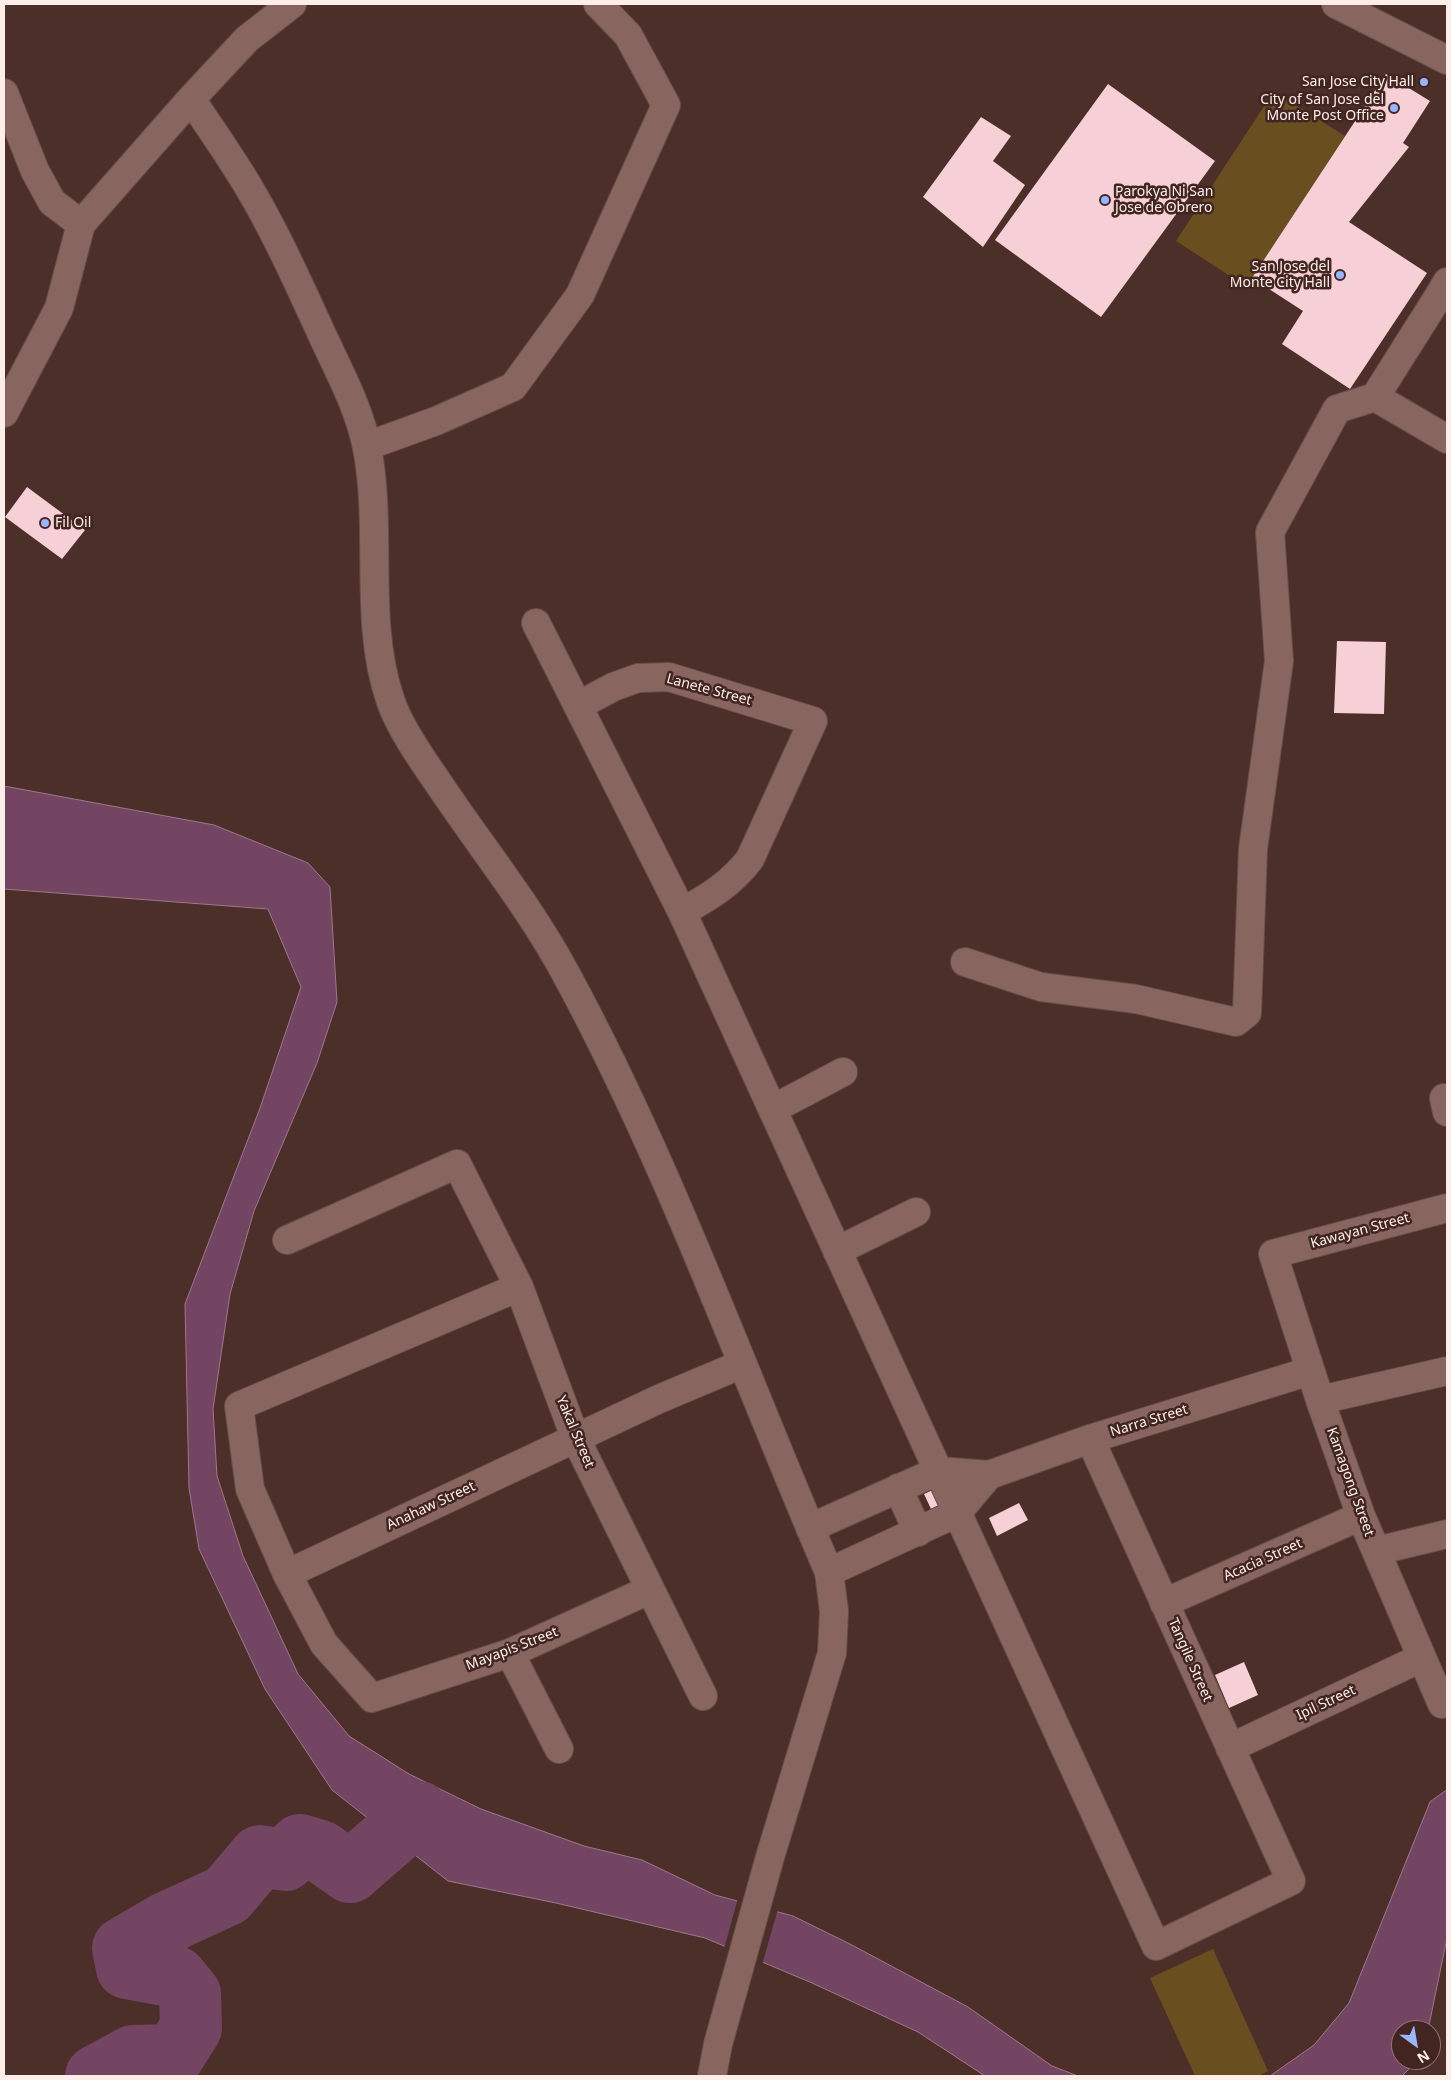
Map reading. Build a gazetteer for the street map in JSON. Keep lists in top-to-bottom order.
{
  "streets": {
    "street": [
      "Lanete Street",
      "Kawayan Street",
      "Narra Street",
      "Yakal Street",
      "Kamagong Street",
      "Anahaw Street",
      "Acacia Street",
      "Mayapis Street",
      "Tangile Street",
      "Ipil Street"
    ]
  },
  "crossings": [
    ["Kawayan Street", "Kamagong Street"],
    ["Narra Street", "Kamagong Street"],
    ["Narra Street", "Tangile Street"],
    ["Yakal Street", "Anahaw Street"],
    ["Yakal Street", "Mayapis Street"],
    ["Kamagong Street", "Acacia Street"],
    ["Kamagong Street", "Ipil Street"],
    ["Anahaw Street", "Mayapis Street"],
    ["Acacia Street", "Tangile Street"],
    ["Tangile Street", "Ipil Street"]
  ],
  "places": [
    "San Jose City Hall",
    "City of San Jose del Monte Post Office",
    "Parokya Ni San Jose de Obrero",
    "San Jose del Monte City Hall",
    "Fil Oil"
  ],
  "north": "bottom right"
}
